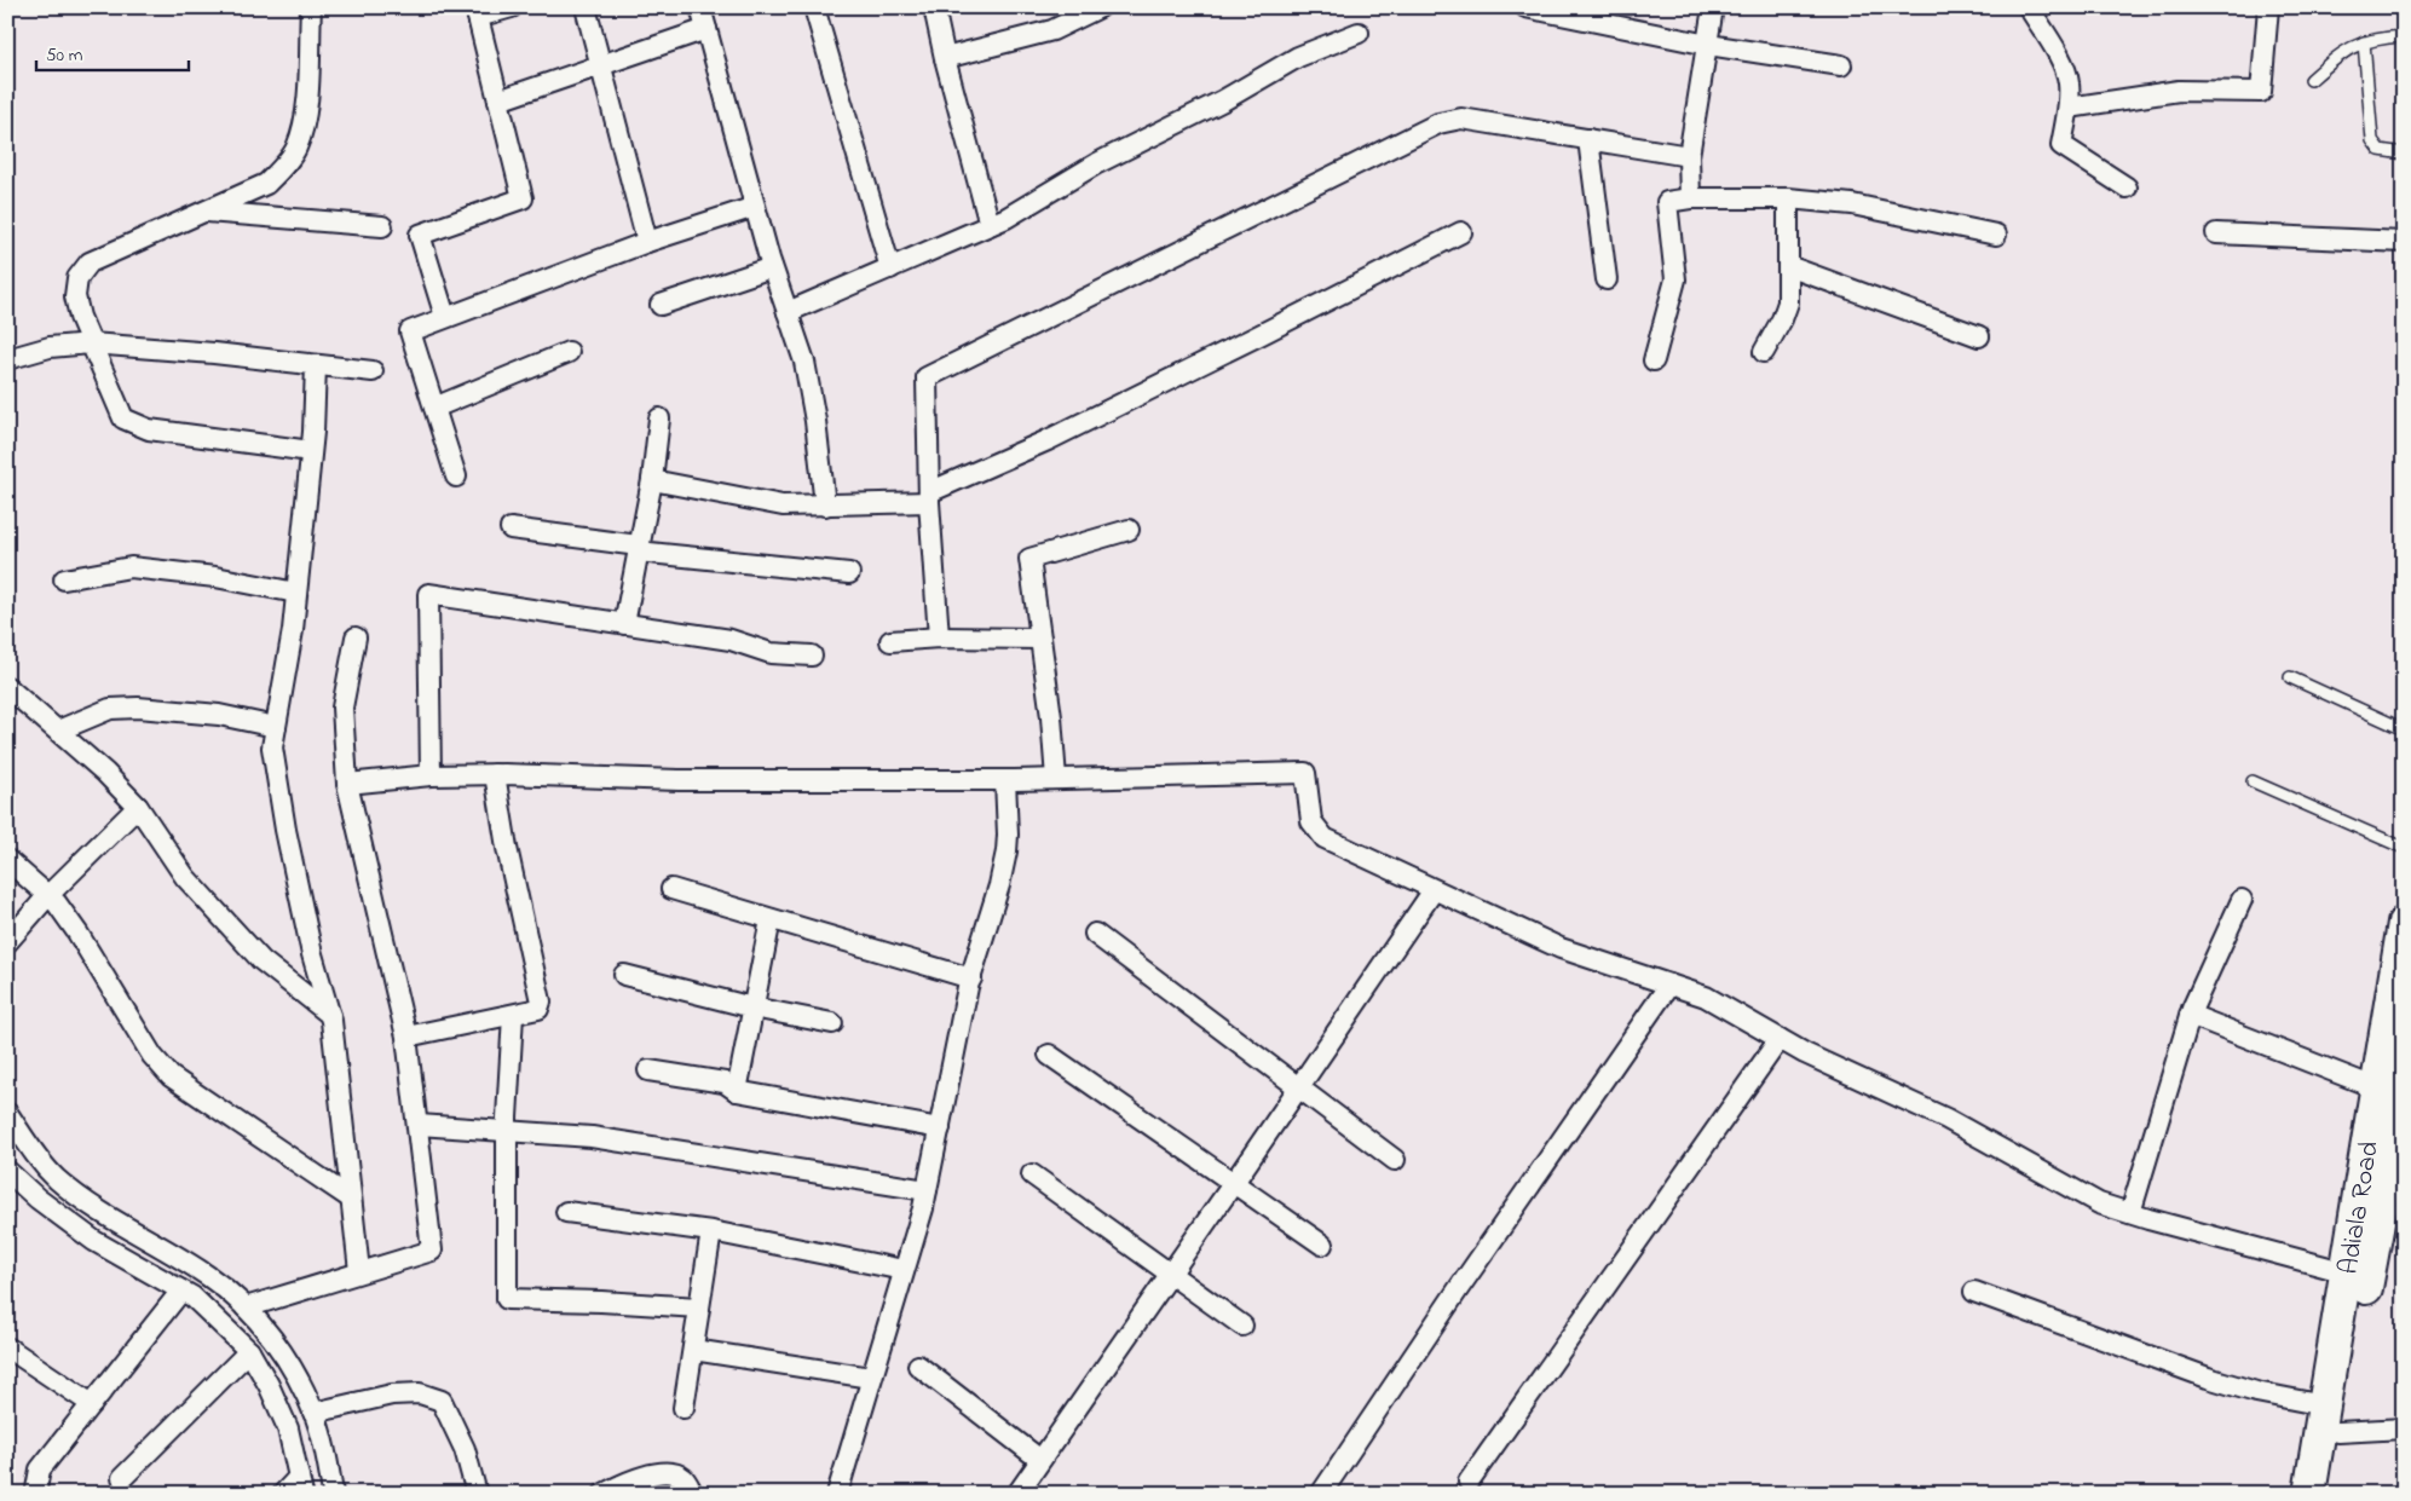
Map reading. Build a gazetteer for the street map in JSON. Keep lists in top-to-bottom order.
{
  "streets": {
    "main road": ["Adiala Road"]
  },
  "scale_bar": "50 m"
}
